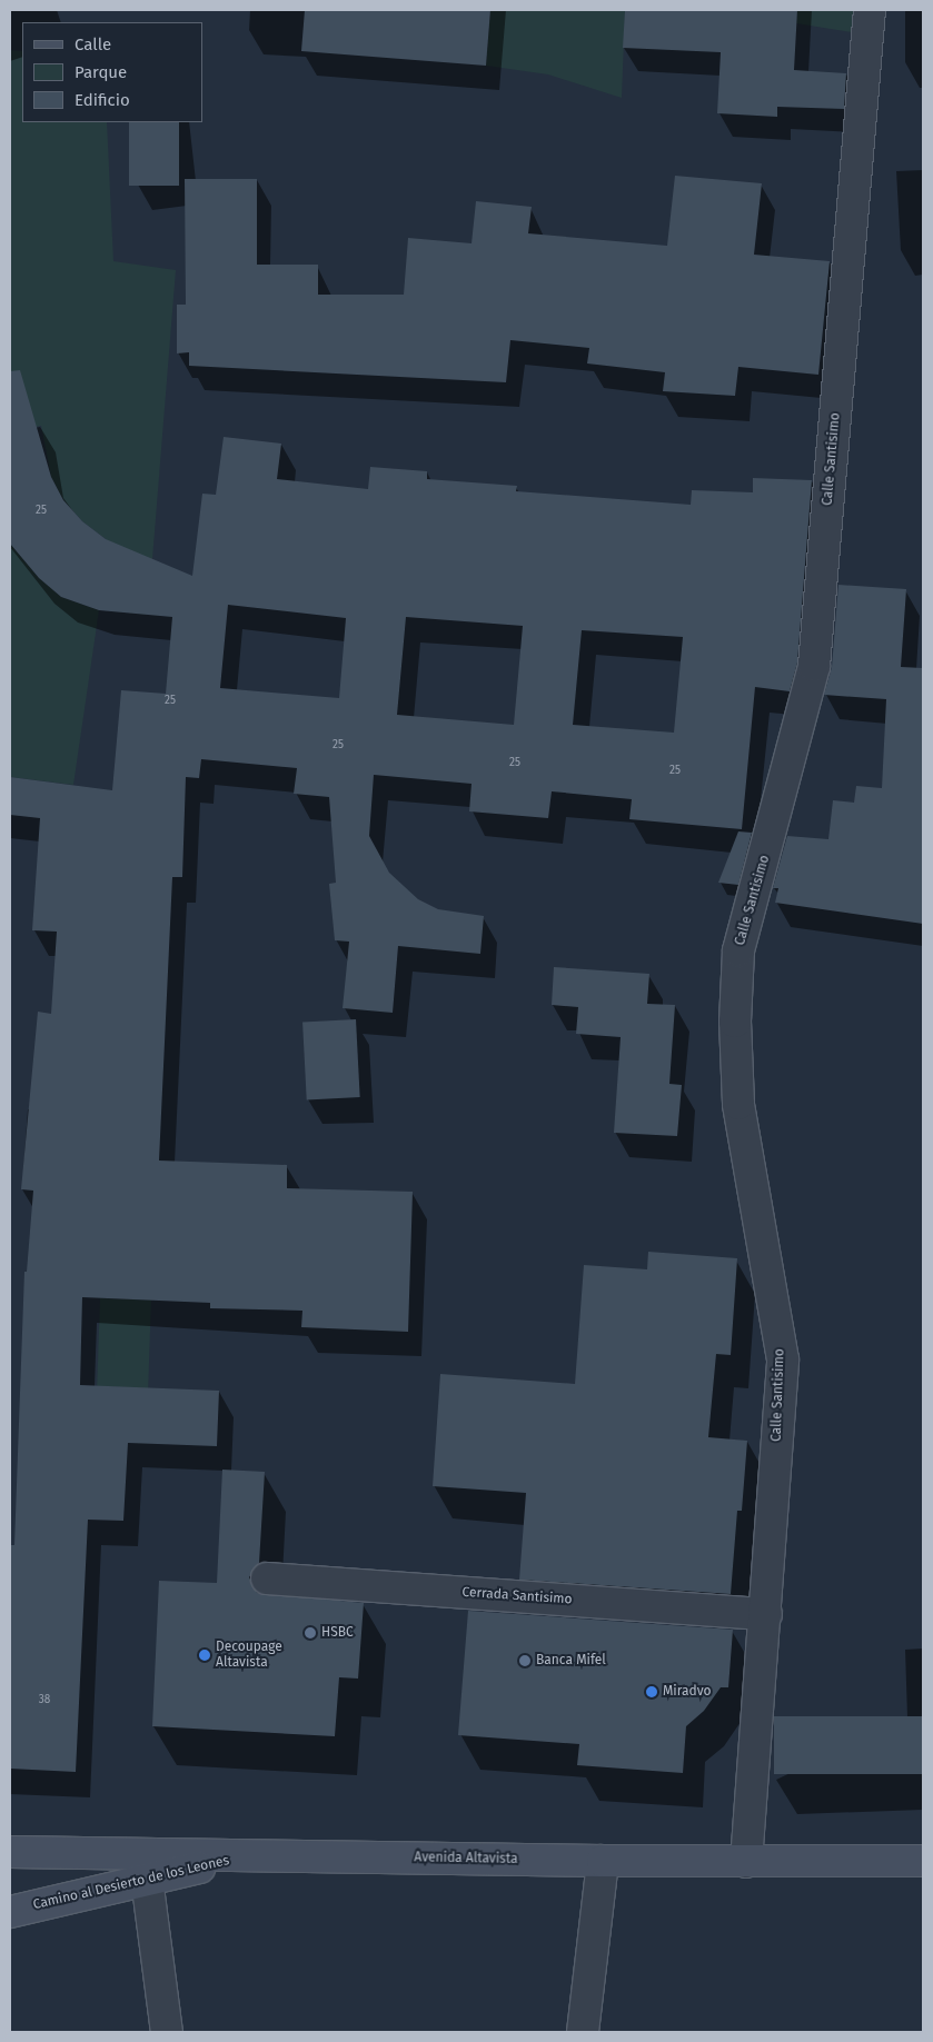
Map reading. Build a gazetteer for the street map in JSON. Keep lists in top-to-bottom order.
{
  "streets": {
    "main road": ["Avenida Altavista", "Camino al Desierto de los Leones"],
    "street": ["Calle Santisimo", "Cerrada Santisimo"]
  },
  "crossings": [
    ["Calle Santisimo", "Cerrada Santisimo"],
    ["Calle Santisimo", "Avenida Altavista"],
    ["Avenida Altavista", "Camino al Desierto de los Leones"]
  ],
  "places": [
    "HSBC",
    "Decoupage Altavista",
    "Banca Mifel",
    "Miradvo"
  ],
  "house_numbers": [
    "25",
    "25",
    "25",
    "25",
    "25",
    "38"
  ],
  "legend": ["Calle", "Parque", "Edificio"]
}
